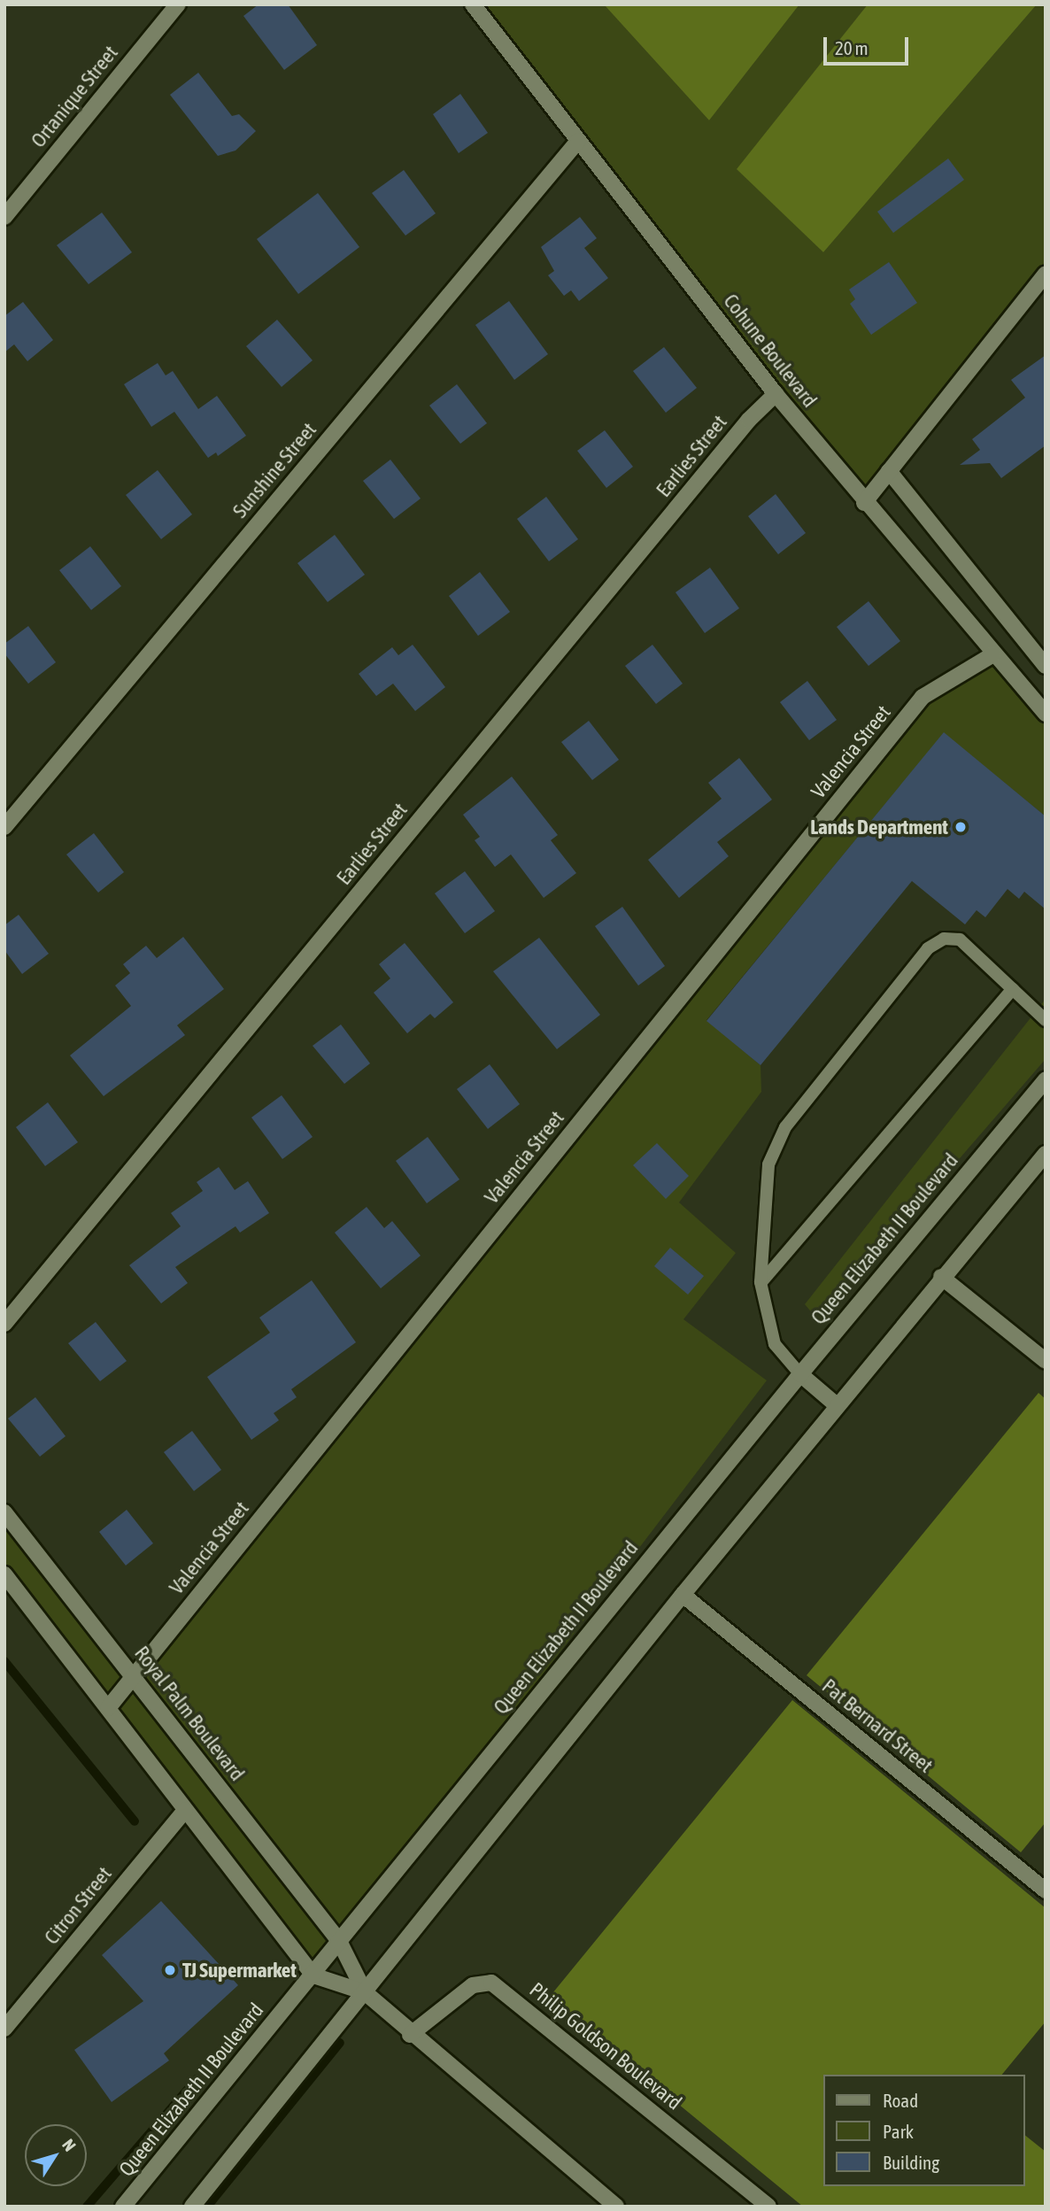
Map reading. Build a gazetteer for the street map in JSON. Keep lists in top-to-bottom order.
{
  "streets": {
    "street": [
      "Ortanique Street",
      "Cohune Boulevard",
      "Earlies Street",
      "Sunshine Street",
      "Valencia Street",
      "Queen Elizabeth II Boulevard",
      "Royal Palm Boulevard",
      "Pat Bernard Street",
      "Citron Street",
      "Philip Goldson Boulevard"
    ]
  },
  "crossings": [
    ["Cohune Boulevard", "Earlies Street"],
    ["Cohune Boulevard", "Sunshine Street"],
    ["Cohune Boulevard", "Valencia Street"],
    ["Valencia Street", "Royal Palm Boulevard"],
    ["Queen Elizabeth II Boulevard", "Royal Palm Boulevard"]
  ],
  "places": ["Lands Department", "TJ Supermarket"],
  "legend": ["Road", "Park", "Building"],
  "scale_bar": "20 m",
  "north": "top right"
}
